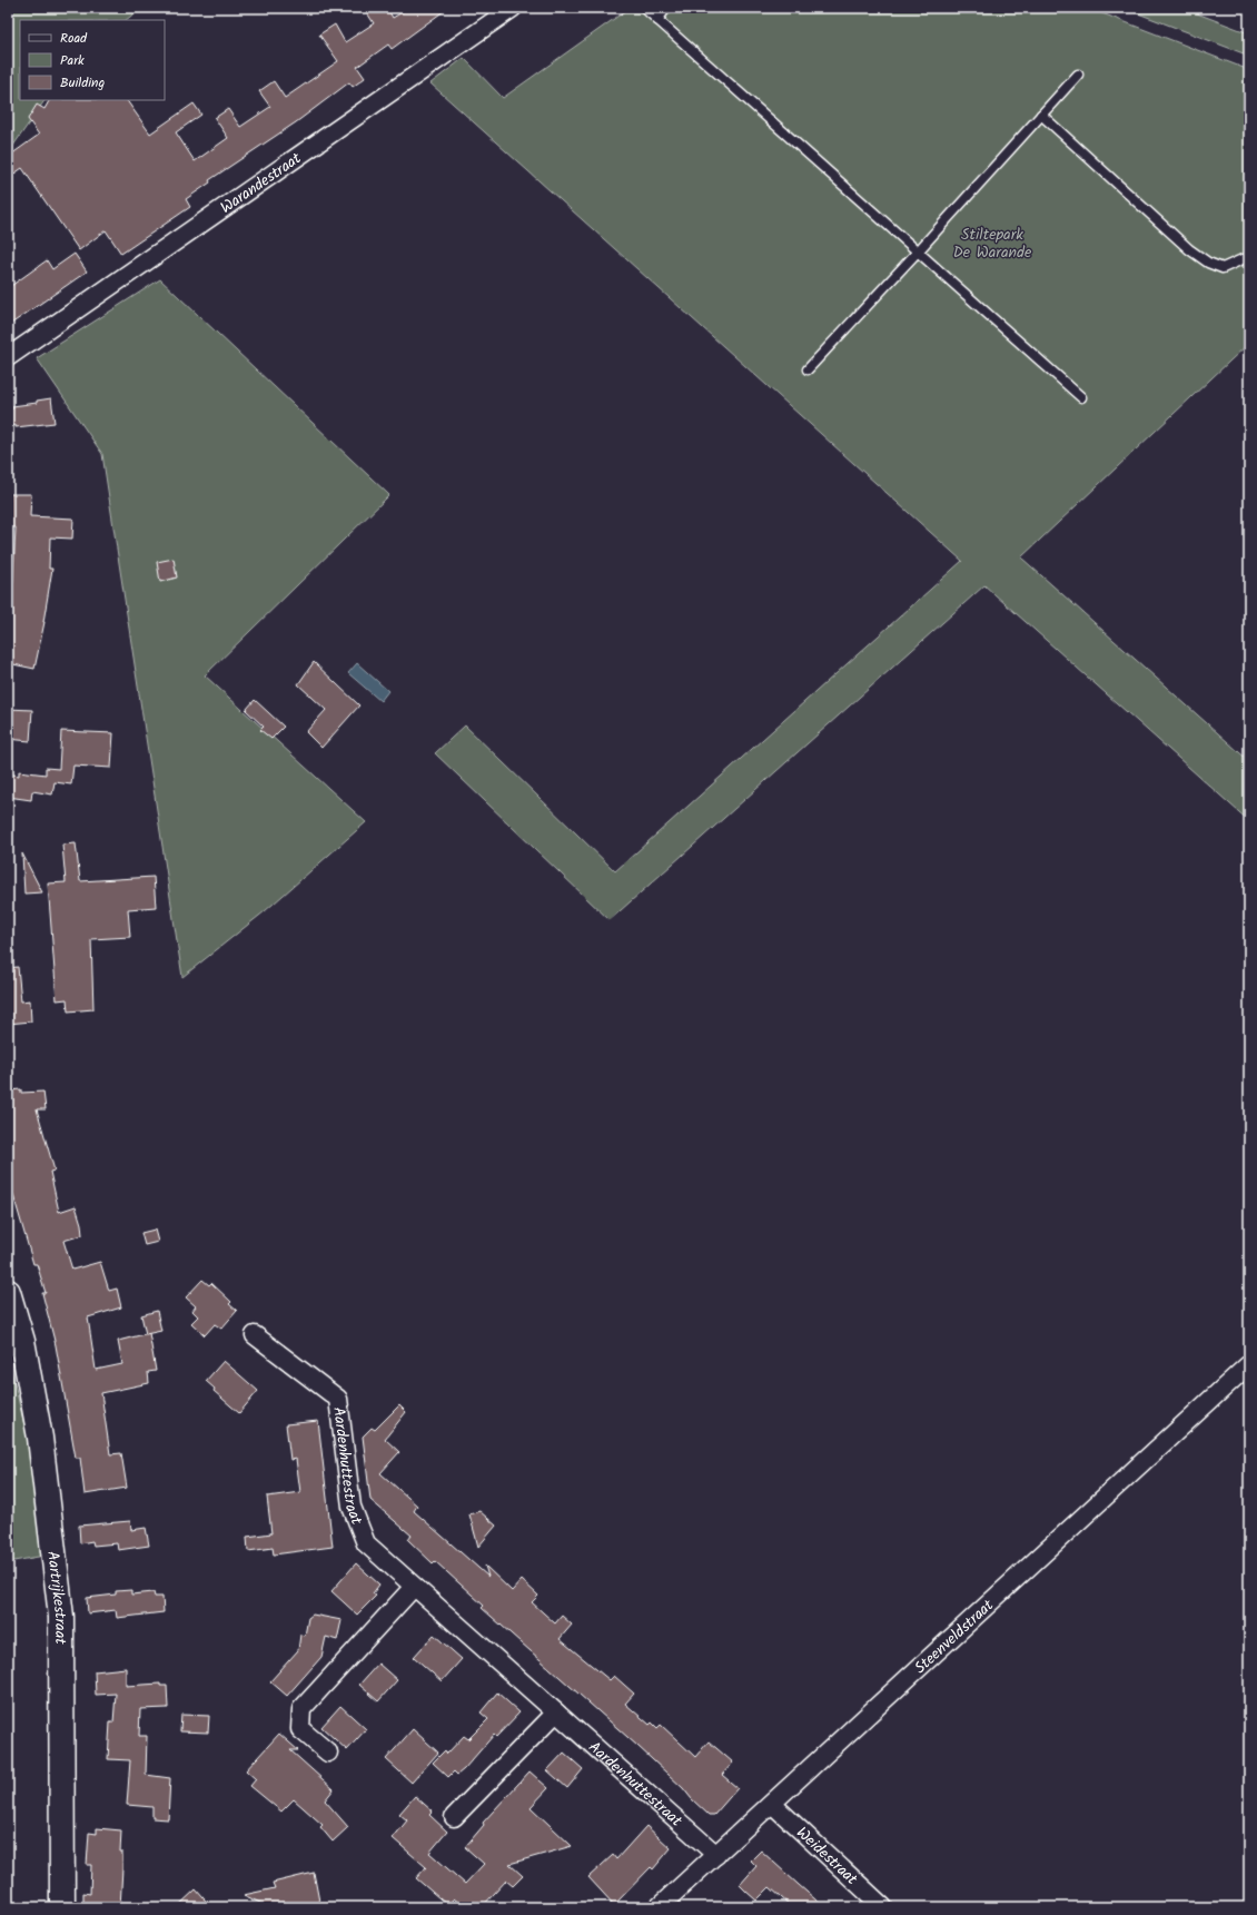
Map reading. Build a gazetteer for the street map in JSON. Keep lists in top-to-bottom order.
{
  "streets": {
    "street": [
      "Warandestraat",
      "Aardenhuttestraat",
      "Aartrijkestraat",
      "Steenveldstraat",
      "Weidestraat"
    ]
  },
  "crossings": [
    ["Aardenhuttestraat", "Steenveldstraat"],
    ["Steenveldstraat", "Weidestraat"]
  ],
  "parks": ["Stiltepark De Warande"],
  "legend": ["Road", "Park", "Building"]
}
